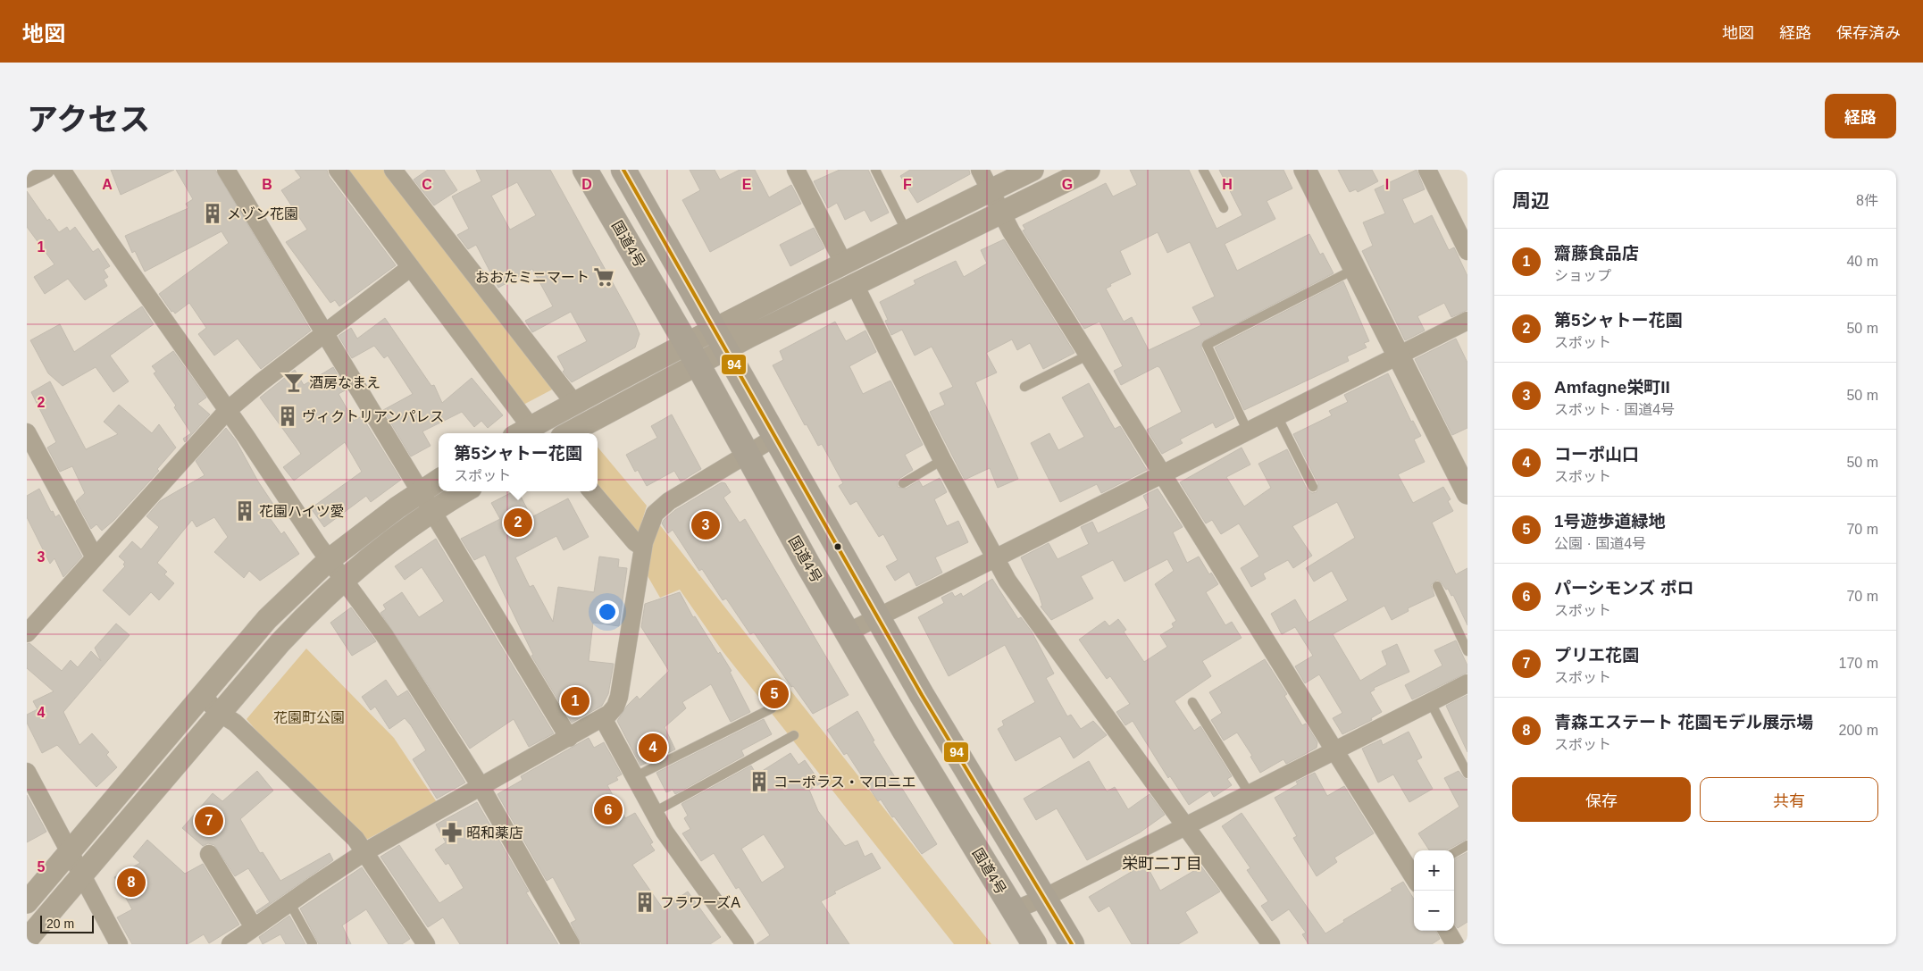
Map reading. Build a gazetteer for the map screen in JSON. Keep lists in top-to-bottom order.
{
  "streets": {
    "highway": ["国道4号"]
  },
  "districts": ["栄町二丁目"],
  "parks": ["花園町公園"],
  "places": {
    "building": [
      "メゾン花園",
      "ヴィクトリアンパレス",
      "花園ハイツ愛",
      "コーポラス・マロニエ",
      "フラワーズA"
    ],
    "supermarket": ["おおたミニマート"],
    "bar": ["酒房なまえ"],
    "pharmacy": ["昭和薬店"]
  },
  "lines": ["transit line 94"],
  "scale_bar": "20 m",
  "page": {
    "header": "地図",
    "nav": ["地図", "経路", "保存済み"],
    "title": "アクセス",
    "buttons": [
      "経路",
      ["保存", "共有"]
    ],
    "heading": ["周辺", "8件"],
    "list": [
      {
        "mark": "1",
        "name": "齋藤食品店",
        "note": "ショップ",
        "value": "40 m"
      },
      {
        "mark": "2",
        "name": "第5シャトー花園",
        "note": "スポット",
        "value": "50 m"
      },
      {
        "mark": "3",
        "name": "Amfagne栄町II",
        "note": "スポット · 国道4号",
        "value": "50 m"
      },
      {
        "mark": "4",
        "name": "コーポ山口",
        "note": "スポット",
        "value": "50 m"
      },
      {
        "mark": "5",
        "name": "1号遊歩道緑地",
        "note": "公園 · 国道4号",
        "value": "70 m"
      },
      {
        "mark": "6",
        "name": "パーシモンズ ポロ",
        "note": "スポット",
        "value": "70 m"
      },
      {
        "mark": "7",
        "name": "プリエ花園",
        "note": "スポット",
        "value": "170 m"
      },
      {
        "mark": "8",
        "name": "青森エステート 花園モデル展示場",
        "note": "スポット",
        "value": "200 m"
      }
    ],
    "popup": ["第5シャトー花園", "スポット"],
    "pins": [
      "2",
      "3",
      "5",
      "1",
      "4",
      "6",
      "7",
      "8"
    ],
    "map_buttons": ["+", "−"],
    "scale": "20 m"
  },
  "grid": {
    "columns": [
      "A",
      "B",
      "C",
      "D",
      "E",
      "F",
      "G",
      "H",
      "I"
    ],
    "rows": [
      "1",
      "2",
      "3",
      "4",
      "5"
    ]
  }
}
